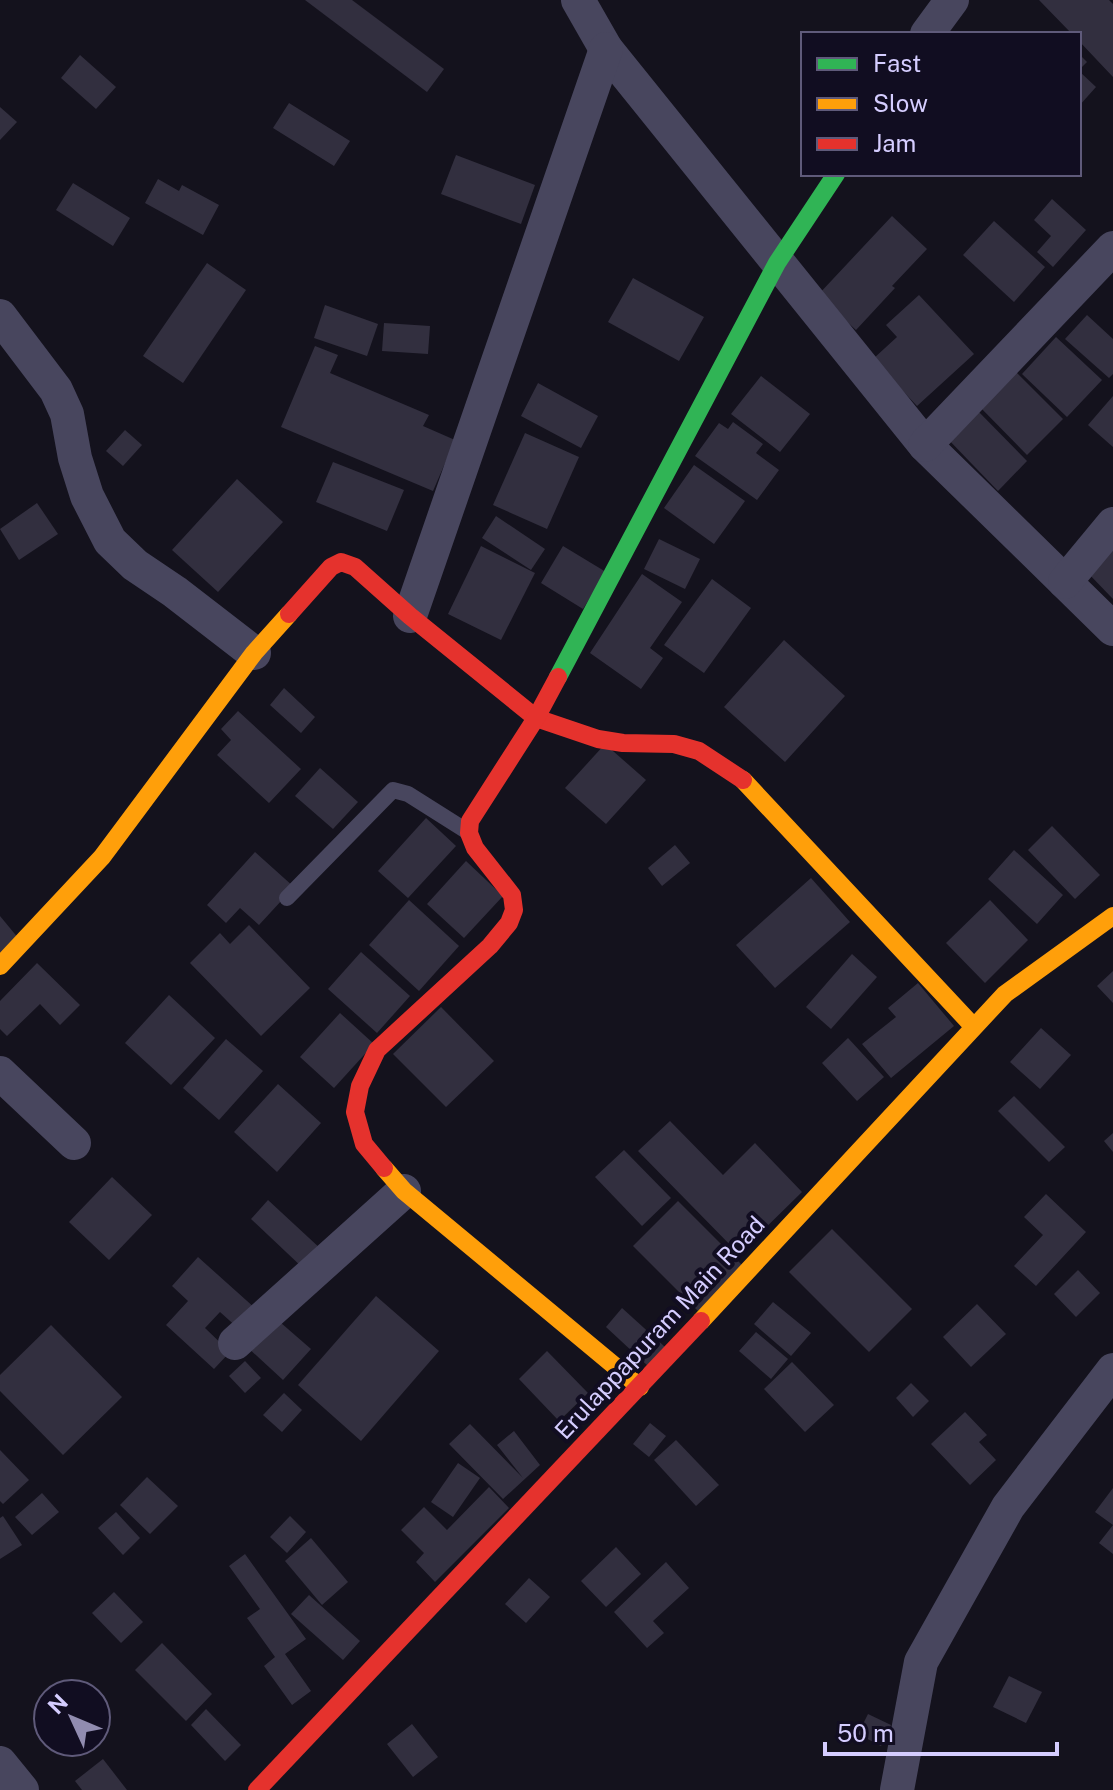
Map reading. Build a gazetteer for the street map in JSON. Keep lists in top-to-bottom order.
{
  "streets": {
    "street": ["Erulappapuram Main Road"]
  },
  "legend": ["Fast", "Slow", "Jam"],
  "scale_bar": "50 m",
  "north": "top left"
}
